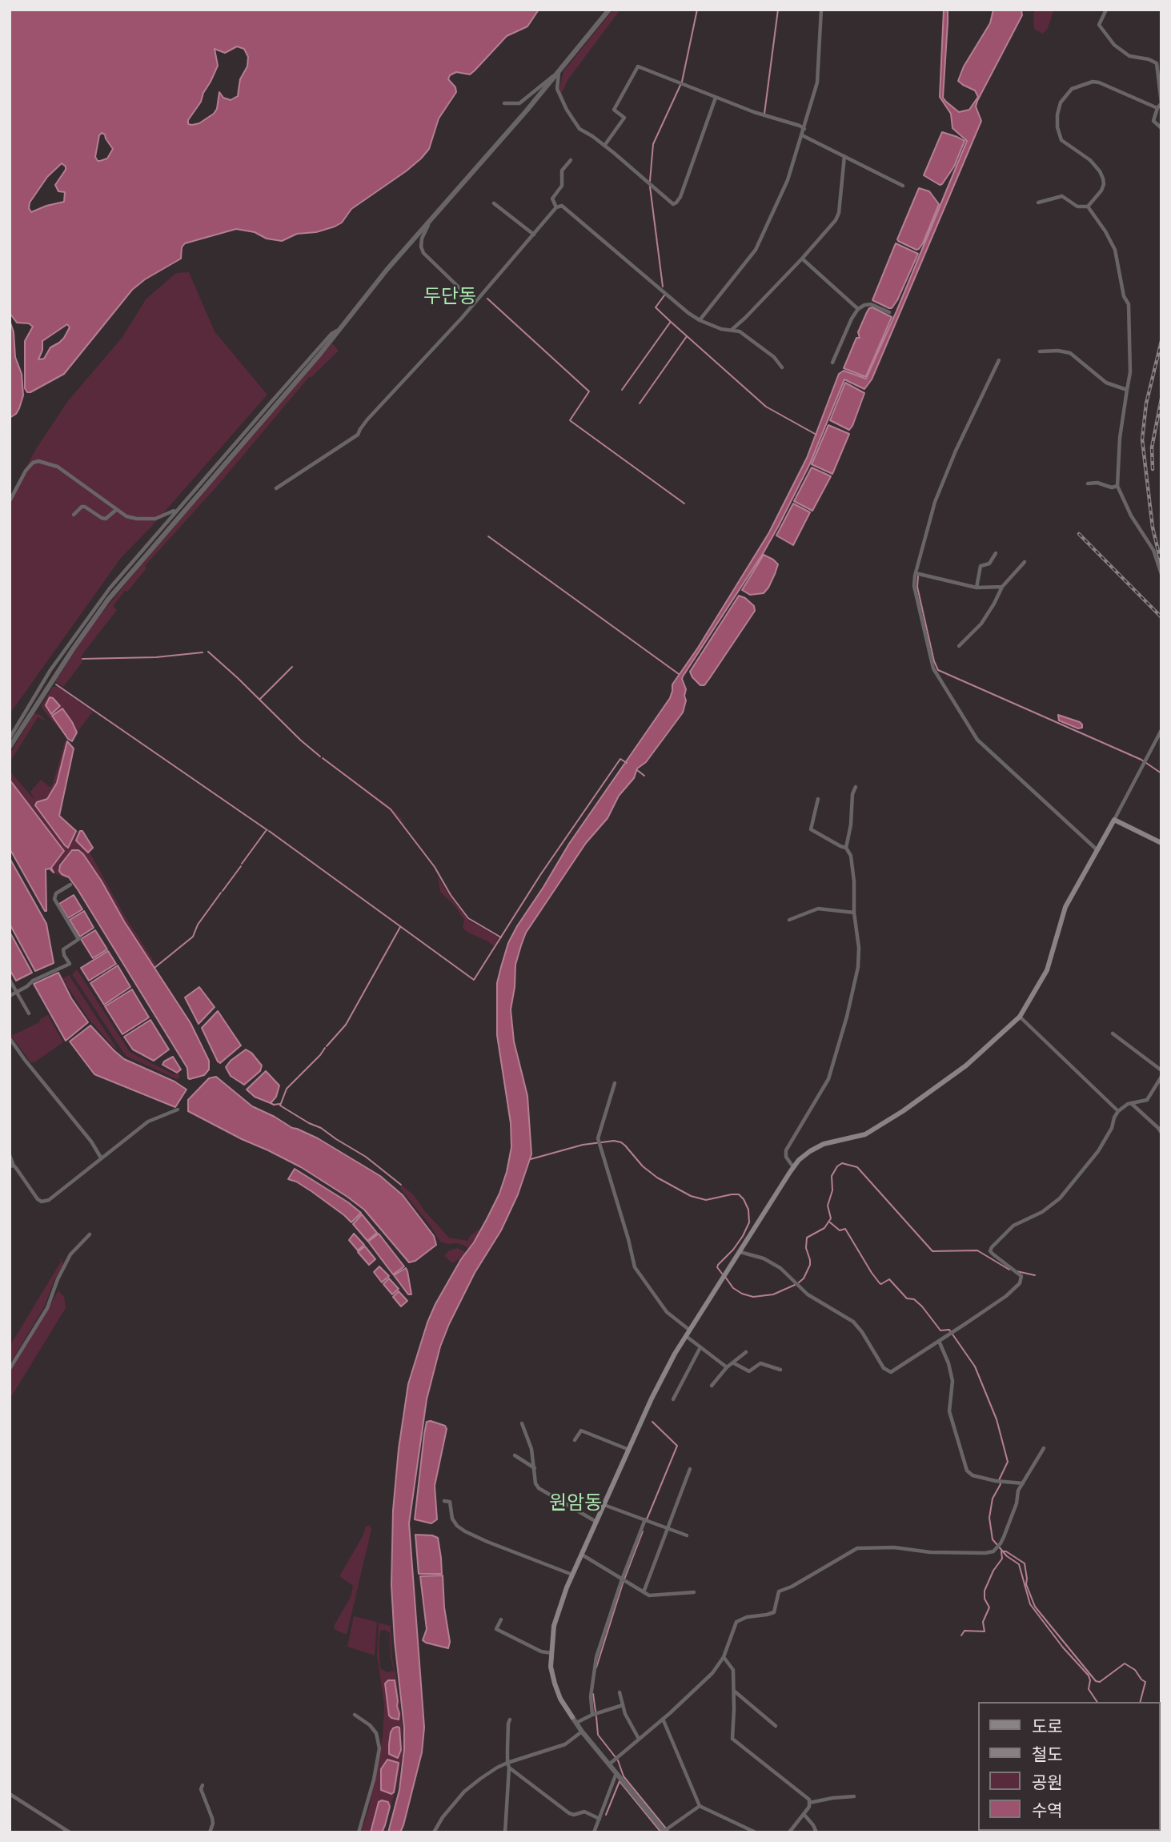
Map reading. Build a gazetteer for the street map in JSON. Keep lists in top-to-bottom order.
{
  "districts": ["두단동", "원암동"],
  "legend": [
    "도로",
    "철도",
    "공원",
    "수역"
  ]
}
